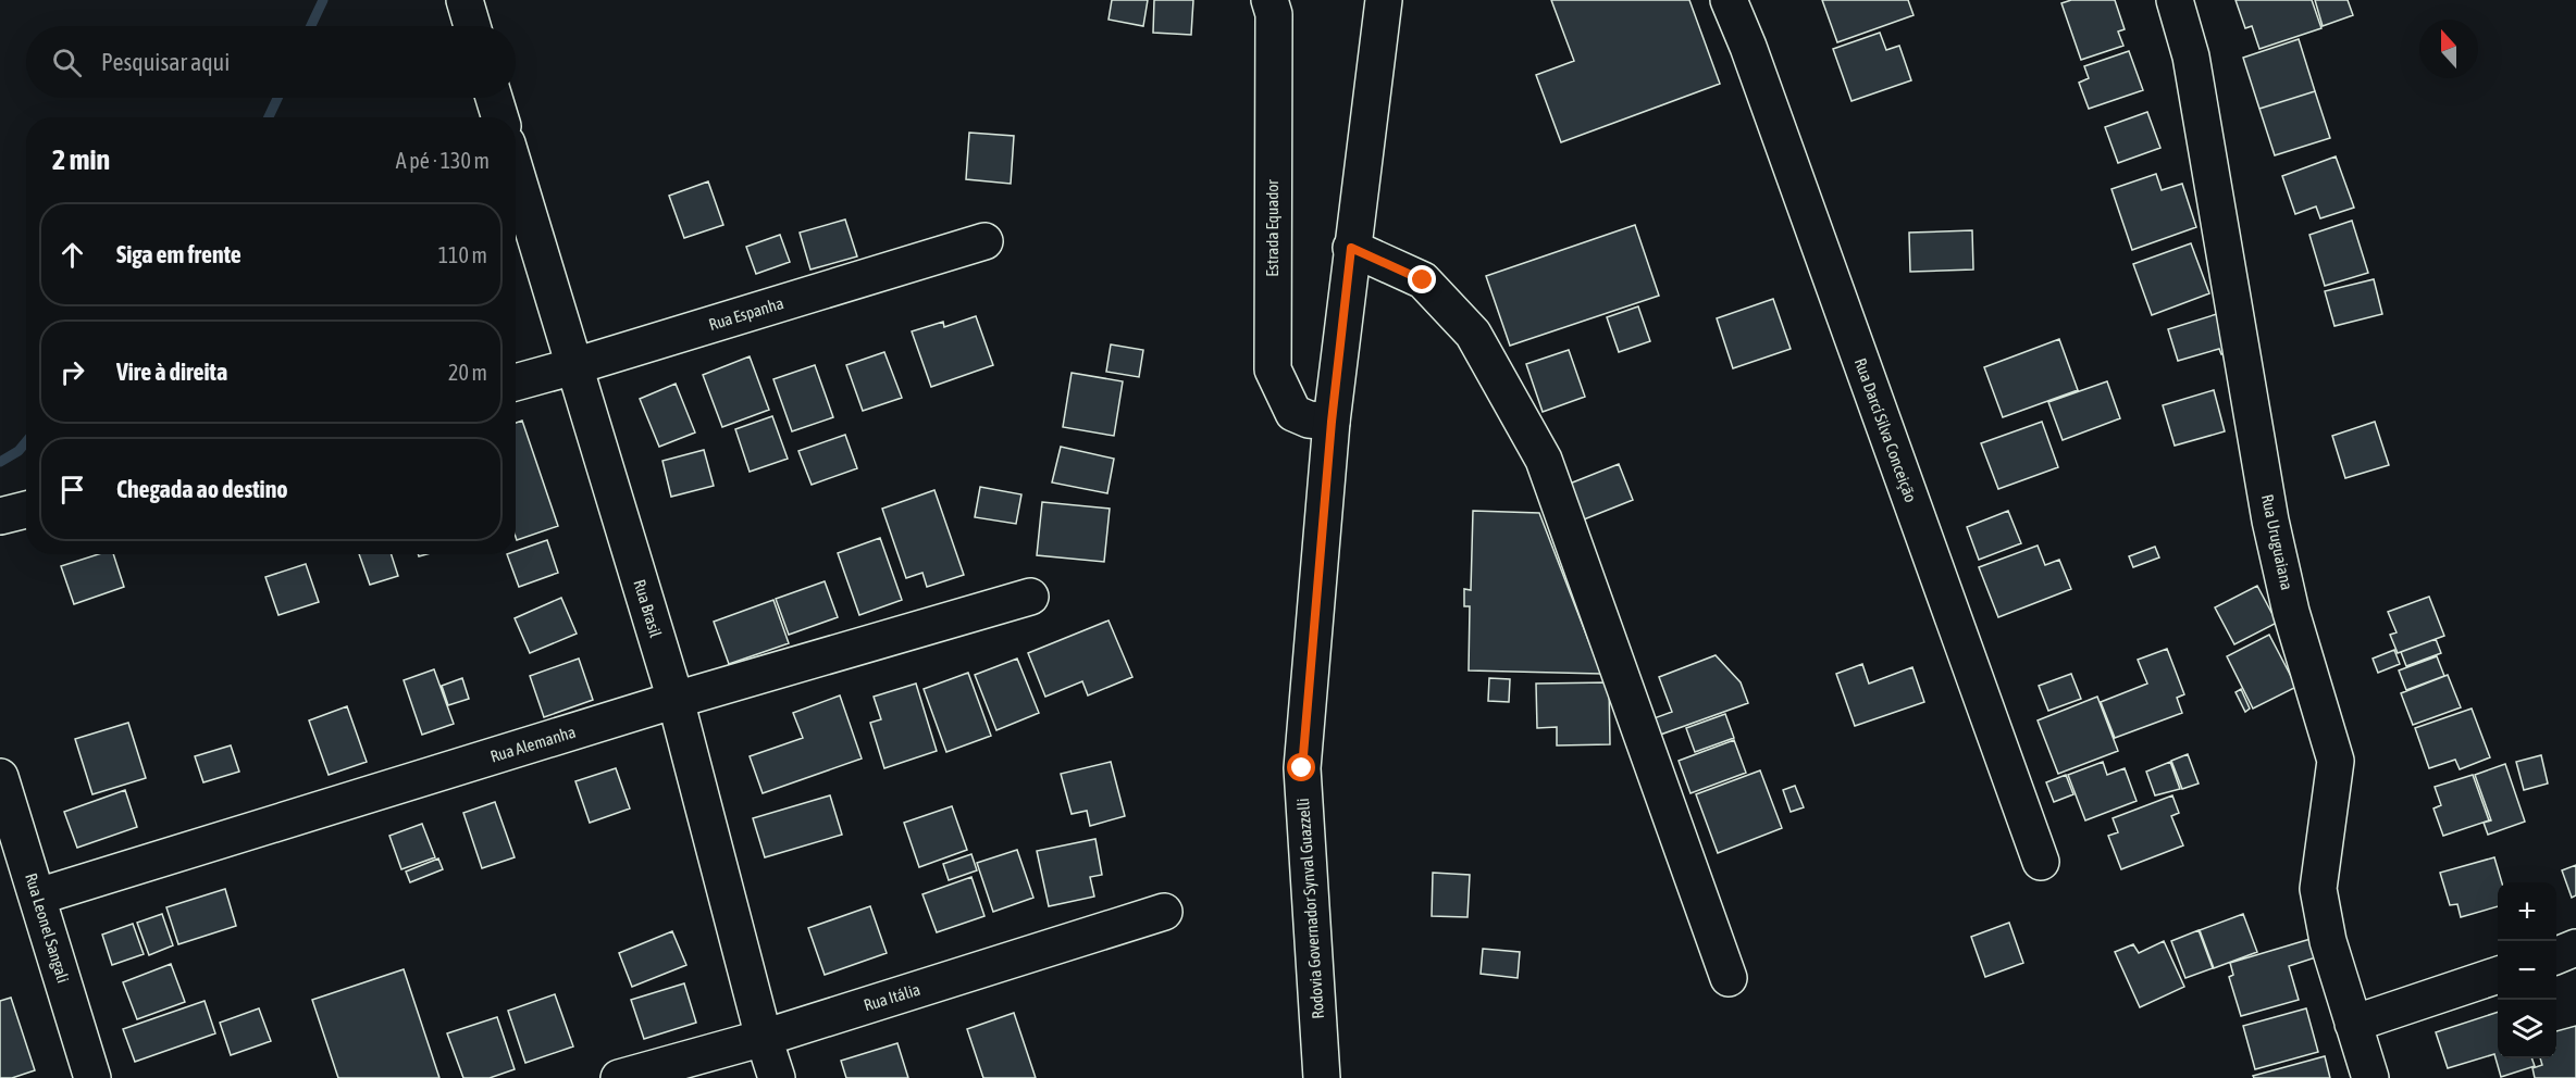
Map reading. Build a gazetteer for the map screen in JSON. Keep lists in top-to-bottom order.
{
  "streets": {
    "street": [
      "Estrada Equador",
      "Rua Espanha",
      "Rua Darcí Silva Conceição",
      "Rua Uruguaiana",
      "Rua Brasil",
      "Rua Alemanha",
      "Rodovia Governador Synval Guazzelli",
      "Rua Leonel Sangali",
      "Rua Itália"
    ]
  },
  "crossings": [
    ["Estrada Equador", "Rodovia Governador Synval Guazzelli"],
    ["Rua Espanha", "Rua Brasil"],
    ["Rua Brasil", "Rua Alemanha"],
    ["Rua Brasil", "Rua Itália"],
    ["Rua Alemanha", "Rua Leonel Sangali"]
  ],
  "north": "top",
  "page": {
    "search": "Pesquisar aqui",
    "heading": ["2 min", "A pé · 130 m"],
    "list": [
      ["Siga em frente", "110 m"],
      ["Vire à direita", "20 m"],
      "Chegada ao destino"
    ],
    "map_buttons": ["+", "−"]
  }
}
